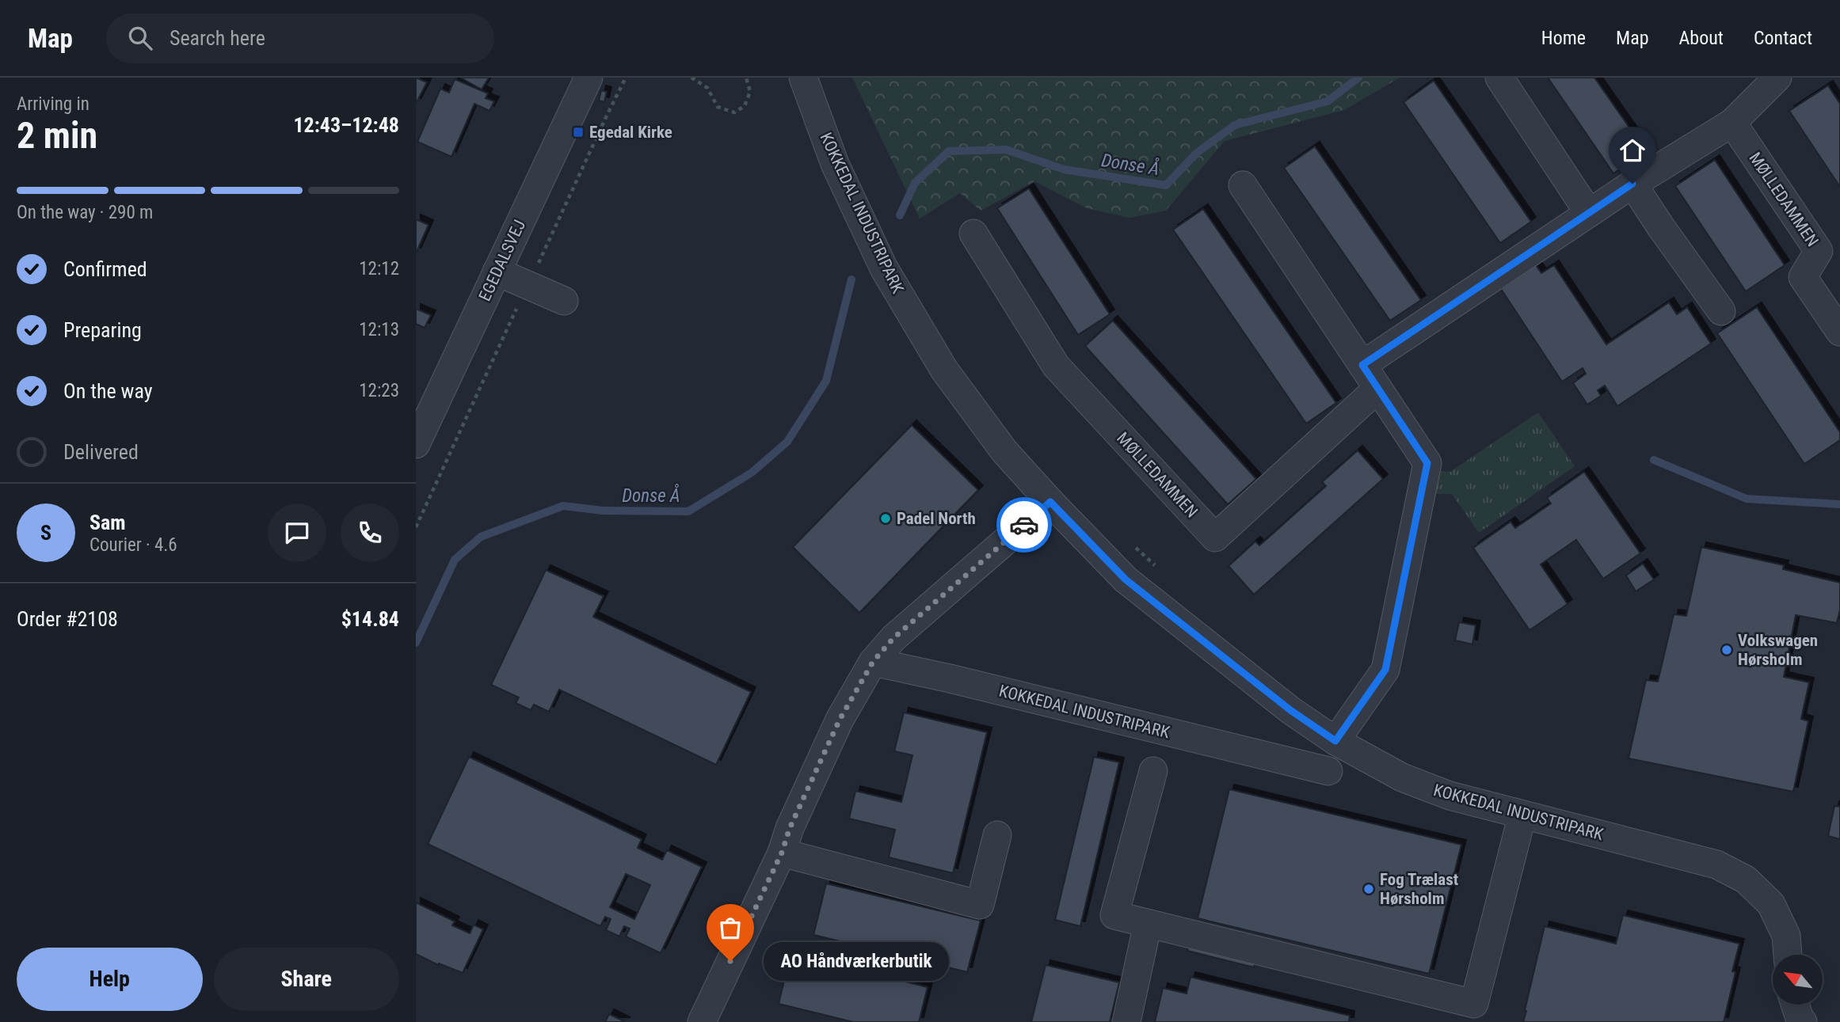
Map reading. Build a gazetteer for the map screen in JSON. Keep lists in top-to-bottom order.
{
  "streets": {
    "street": ["MØLLEDAMMEN", "KOKKEDAL INDUSTRIPARK", "EGEDALSVEJ"]
  },
  "water": ["Donse Å"],
  "places": {
    "transit": ["Egedal Kirke"],
    "other": [
      "Padel North",
      "Volkswagen Hørsholm",
      "Fog Trælast Hørsholm",
      "AO Håndværkerbutik"
    ]
  },
  "north": "top left",
  "page": {
    "header": "Map",
    "search": "Search here",
    "nav": [
      "Home",
      "Map",
      "About",
      "Contact"
    ],
    "heading": ["2 min", "Arriving in", "12:43–12:48"],
    "panel": [
      "Sam",
      "Courier · 4.6",
      "Order #2108",
      "$14.84"
    ],
    "bar": "On the way · 290 m",
    "list": [
      ["Confirmed", "12:12"],
      ["Preparing", "12:13"],
      ["On the way", "12:23"],
      "Delivered"
    ],
    "round": "S",
    "buttons": ["Help", "Share"],
    "bubble": "AO Håndværkerbutik"
  }
}
